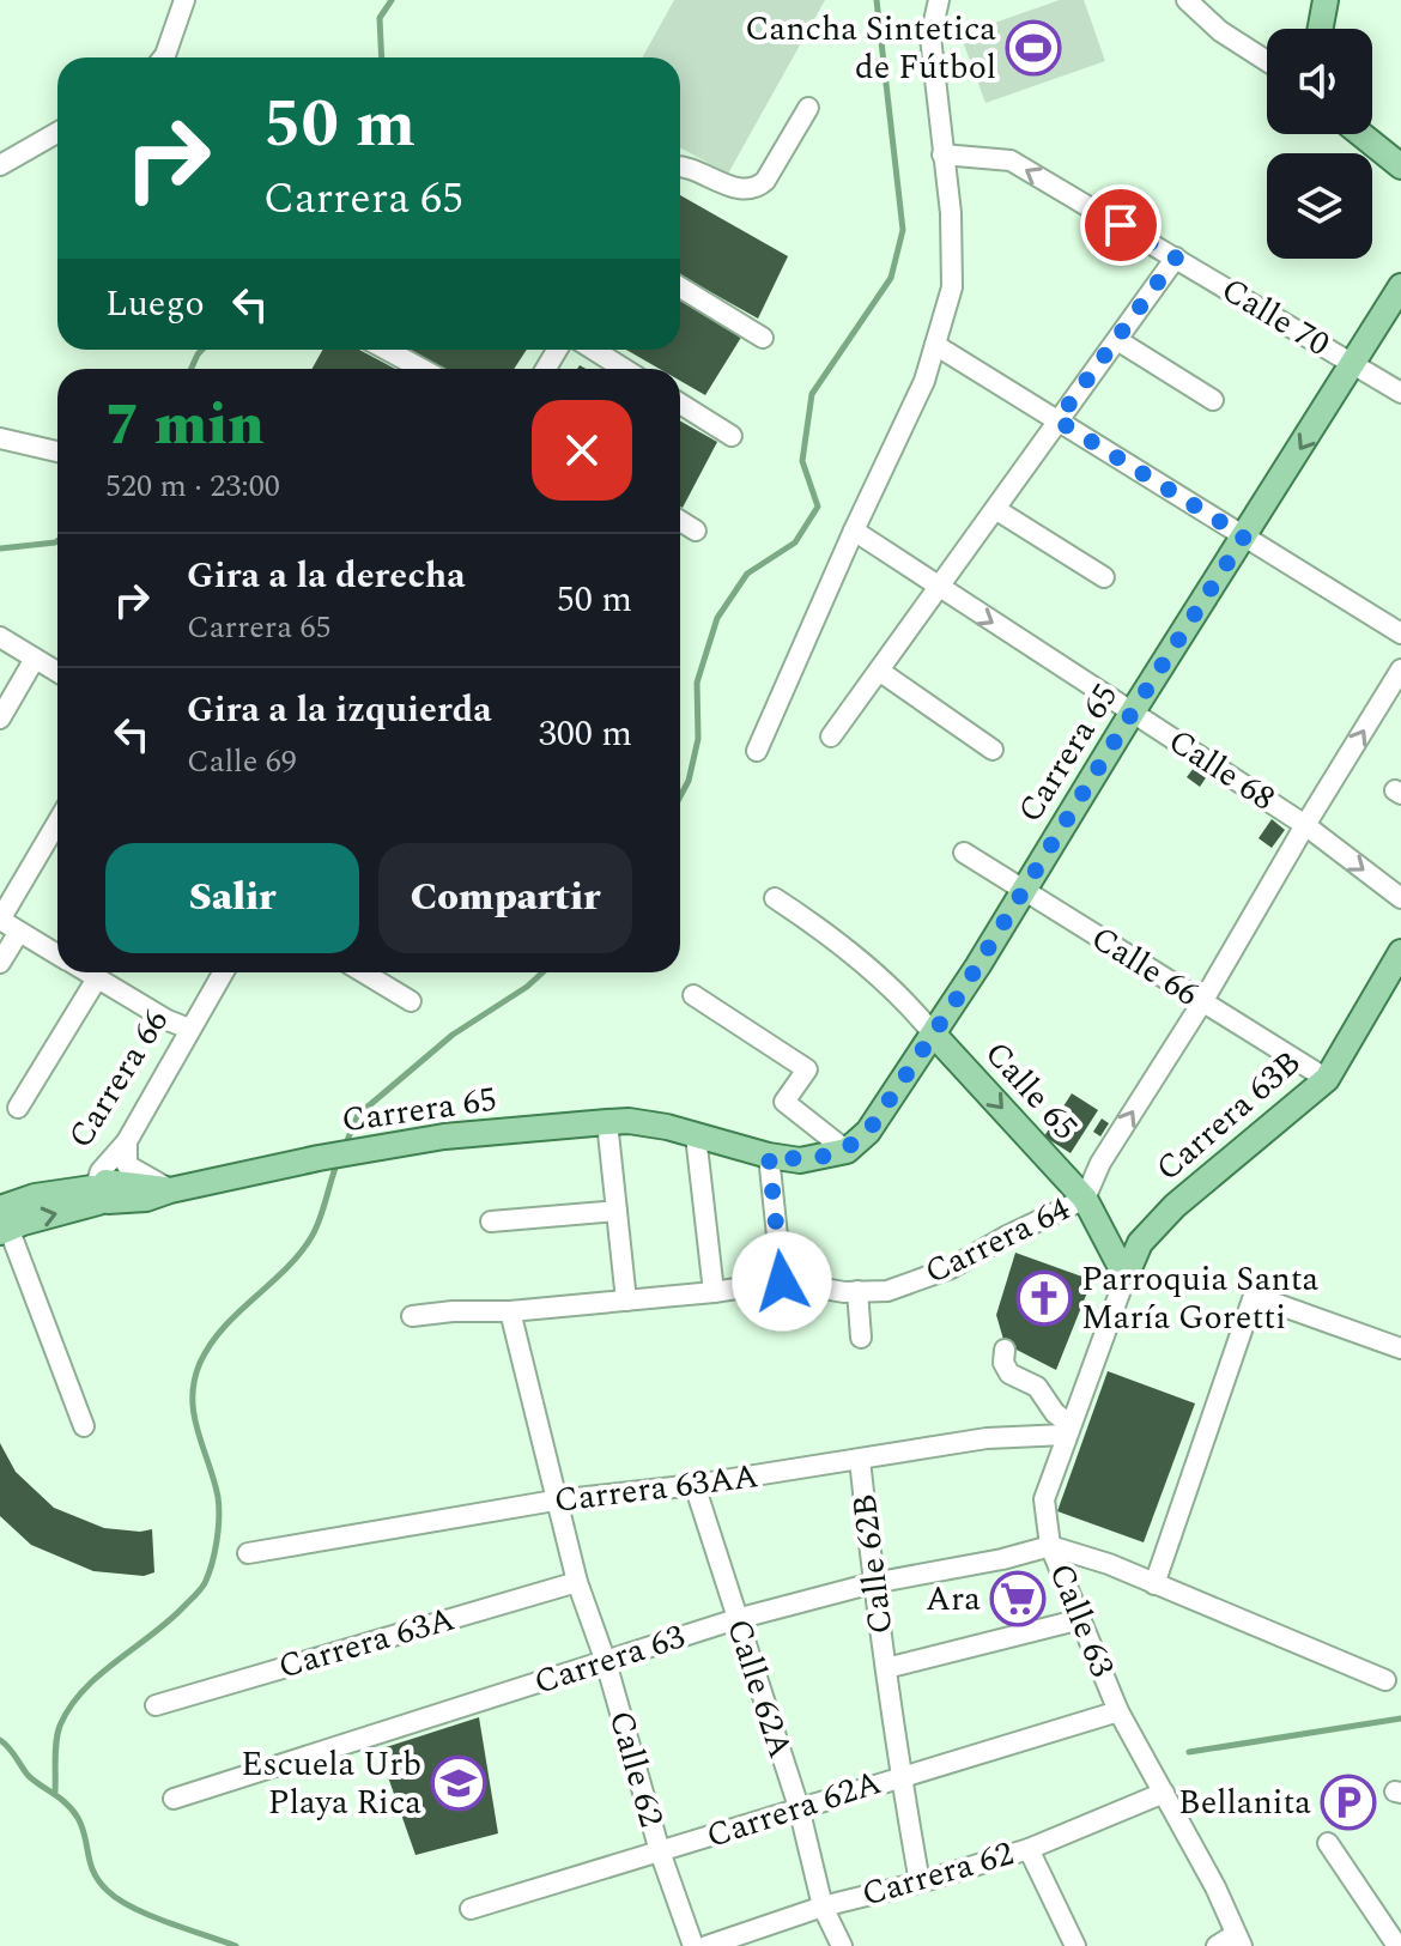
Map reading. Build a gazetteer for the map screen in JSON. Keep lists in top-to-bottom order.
{
  "streets": {
    "main road": [
      "Carrera 65",
      "Carrera 66",
      "Calle 65",
      "Carrera 63B"
    ],
    "street": [
      "Calle 70",
      "Calle 68",
      "Calle 66",
      "Carrera 64",
      "Carrera 63AA",
      "Calle 62B",
      "Calle 63",
      "Carrera 63A",
      "Carrera 63",
      "Calle 62A",
      "Calle 62",
      "Carrera 62A",
      "Carrera 62"
    ]
  },
  "crossings": [
    ["Calle 70", "Carrera 65"],
    ["Carrera 65", "Calle 68"],
    ["Carrera 65", "Calle 66"],
    ["Carrera 65", "Carrera 66"],
    ["Carrera 65", "Calle 65"],
    ["Calle 68", "Carrera 64"],
    ["Calle 66", "Carrera 63B"],
    ["Calle 66", "Carrera 64"],
    ["Calle 65", "Carrera 63B"],
    ["Calle 65", "Carrera 64"],
    ["Calle 65", "Calle 63"],
    ["Carrera 63B", "Calle 63"],
    ["Carrera 64", "Calle 62"],
    ["Carrera 63AA", "Calle 62B"],
    ["Carrera 63AA", "Calle 63"],
    ["Carrera 63AA", "Calle 62A"],
    ["Carrera 63AA", "Calle 62"],
    ["Calle 62B", "Calle 63"],
    ["Calle 62B", "Carrera 63"],
    ["Calle 62B", "Carrera 62A"],
    ["Calle 62B", "Carrera 62"],
    ["Calle 63", "Carrera 63"],
    ["Calle 63", "Carrera 62A"],
    ["Calle 63", "Carrera 62"],
    ["Carrera 63A", "Calle 62"],
    ["Carrera 63", "Calle 62A"],
    ["Carrera 63", "Calle 62"],
    ["Calle 62A", "Carrera 62A"],
    ["Calle 62A", "Carrera 62"],
    ["Calle 62", "Carrera 62A"]
  ],
  "one_way": ["Calle 70", "Calle 65"],
  "places": {
    "sports": ["Cancha Sintetica de Fútbol"],
    "church": ["Parroquia Santa María Goretti"],
    "supermarket": ["Ara"],
    "school or university": ["Escuela Urb Playa Rica"],
    "parking": ["Bellanita"]
  },
  "page": {
    "turn": ["50 m", "Carrera 65"],
    "then": "Luego",
    "heading": ["7 min", "520 m · 23:00"],
    "list": [
      {
        "name": "Gira a la derecha",
        "note": "Carrera 65",
        "value": "50 m"
      },
      {
        "name": "Gira a la izquierda",
        "note": "Calle 69",
        "value": "300 m"
      }
    ],
    "buttons": ["Salir", "Compartir"]
  }
}
